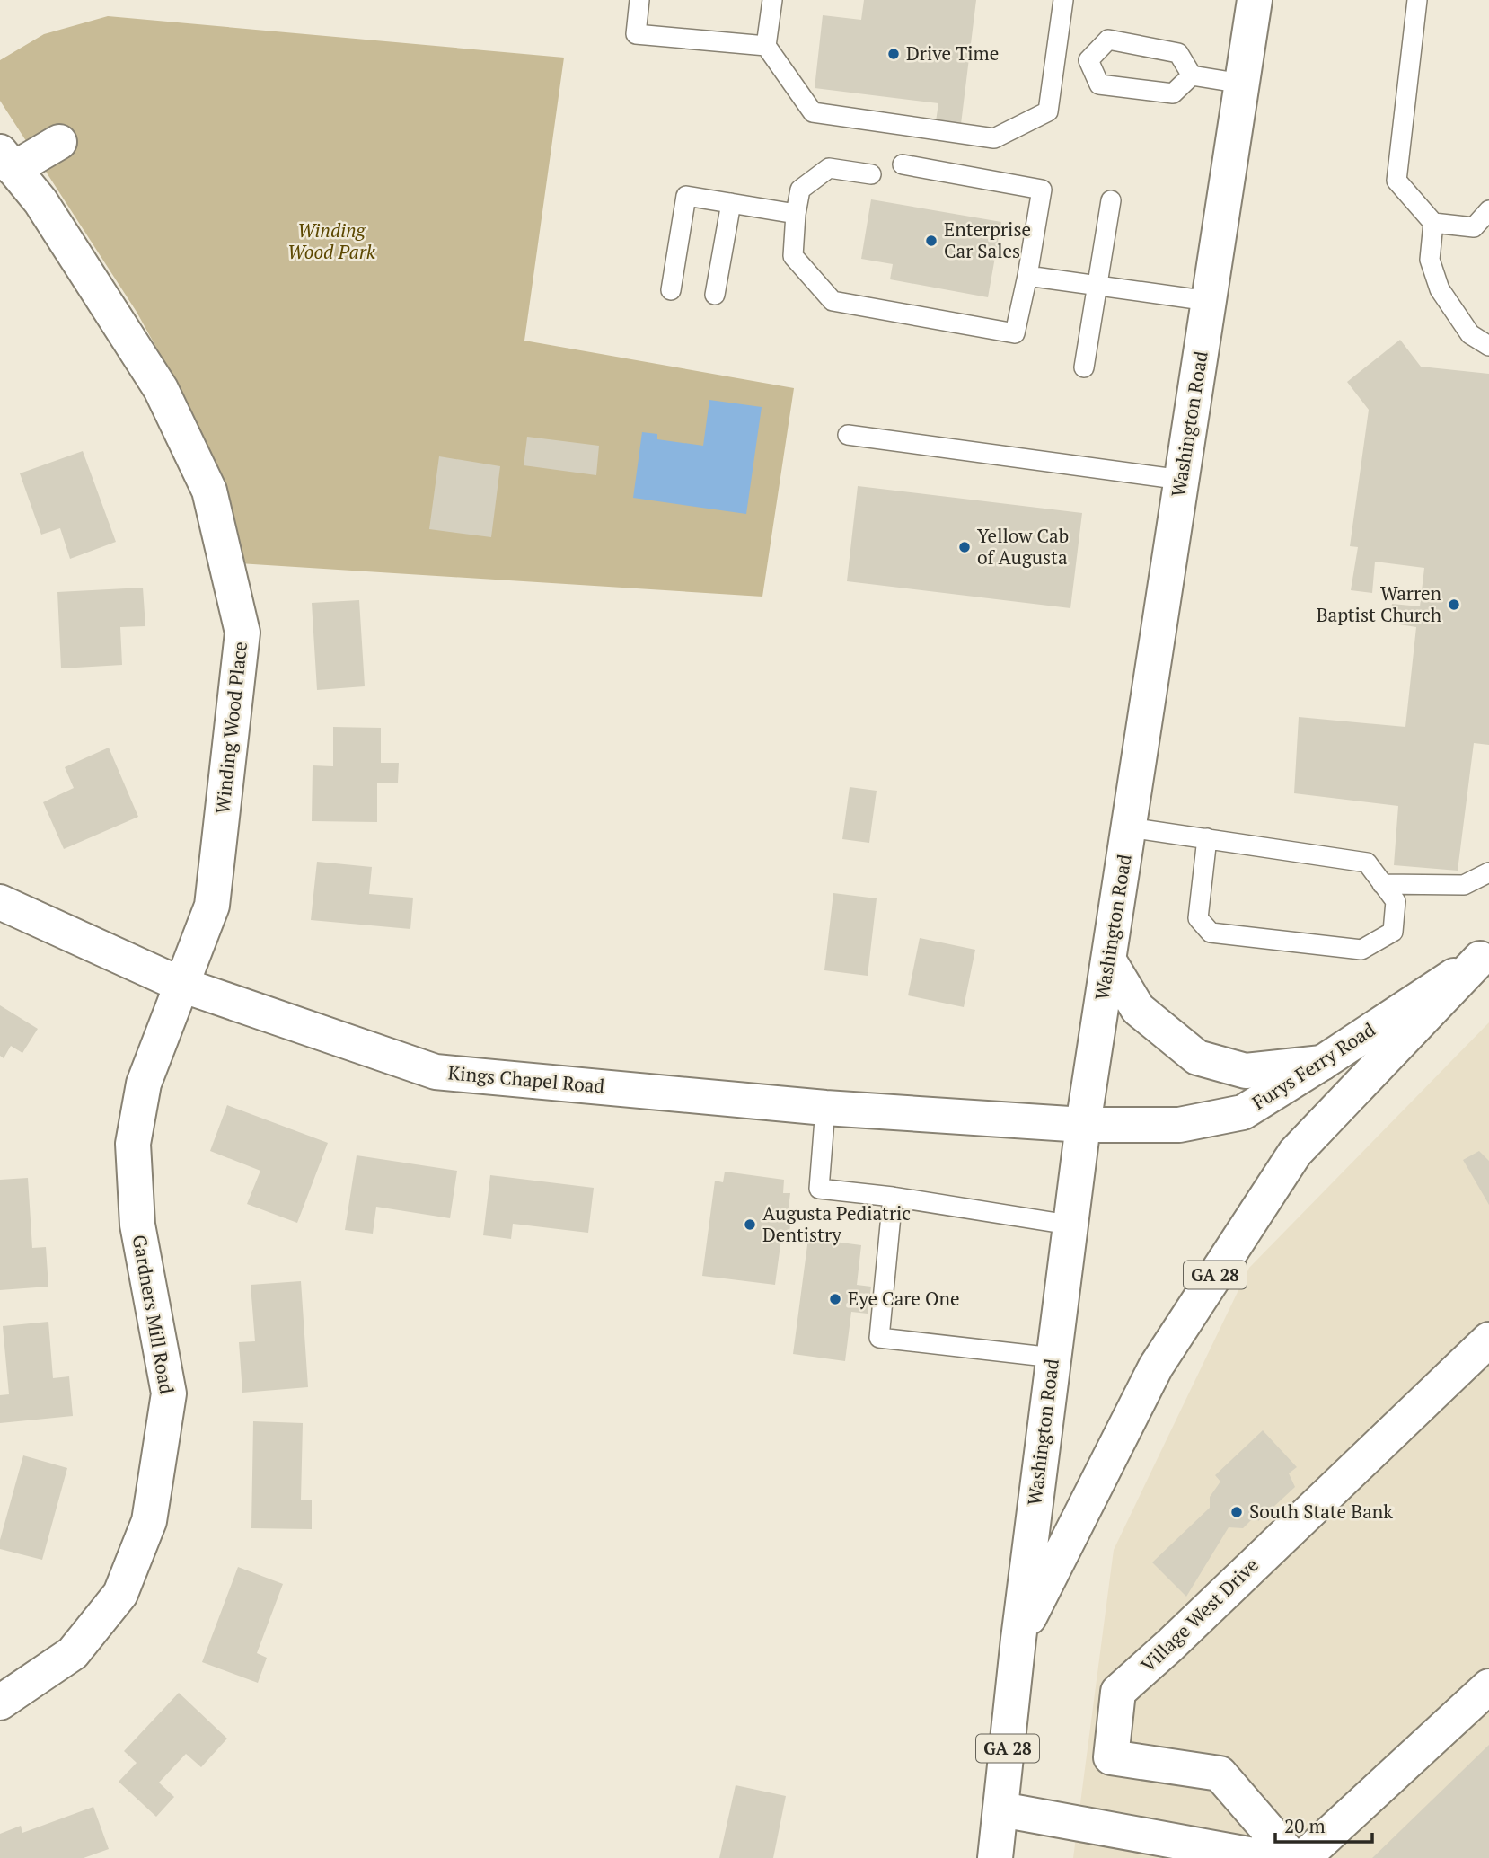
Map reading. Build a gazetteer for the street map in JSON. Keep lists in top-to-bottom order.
{
  "streets": {
    "street": [
      "Washington Road",
      "Winding Wood Place",
      "Furys Ferry Road",
      "Kings Chapel Road",
      "GA 28",
      "Gardners Mill Road",
      "Village West Drive"
    ]
  },
  "crossings": [
    ["Washington Road", "Furys Ferry Road"],
    ["Washington Road", "Kings Chapel Road"],
    ["Washington Road", "GA 28"],
    ["Winding Wood Place", "Kings Chapel Road"],
    ["Winding Wood Place", "Gardners Mill Road"],
    ["Furys Ferry Road", "Kings Chapel Road"],
    ["Furys Ferry Road", "GA 28"],
    ["Kings Chapel Road", "Gardners Mill Road"]
  ],
  "parks": ["Winding Wood Park"],
  "places": [
    "Drive Time",
    "Enterprise Car Sales",
    "Yellow Cab of Augusta",
    "Warren Baptist Church",
    "Augusta Pediatric Dentistry",
    "Eye Care One",
    "South State Bank"
  ],
  "scale_bar": "20 m"
}
